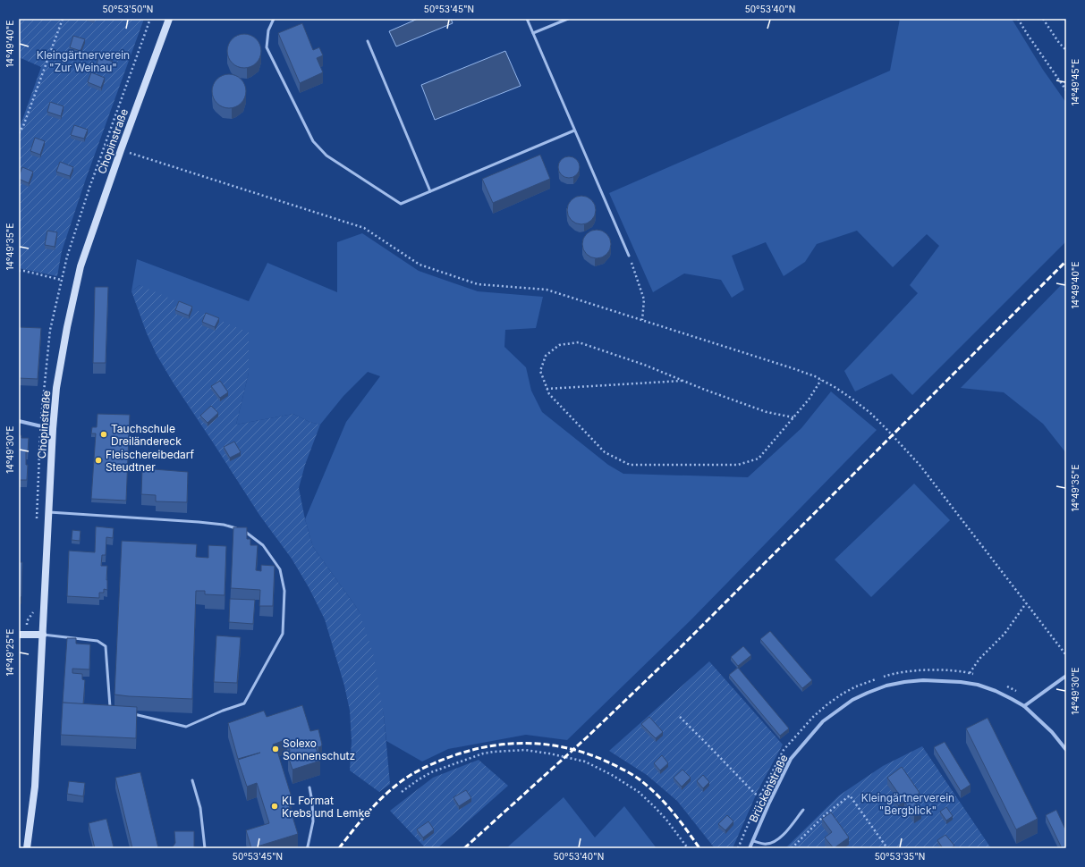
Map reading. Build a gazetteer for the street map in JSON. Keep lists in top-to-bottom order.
{
  "streets": {
    "main road": ["Chopinstraße"],
    "street": ["Brückenstraße"]
  },
  "parks": ["Kleingärtnerverein \"Zur Weinau\"", "Kleingärtnerverein \"Bergblick\""],
  "places": [
    "Tauchschule Dreiländereck",
    "Fleischereibedarf Steudtner",
    "Solexo Sonnenschutz",
    "KL Format Krebs und Lemke"
  ],
  "coordinates": [
    "50°53'50\"N",
    "50°53'45\"N",
    "50°53'40\"N",
    "14°49'40\"E",
    "14°49'45\"E",
    "14°49'35\"E",
    "14°49'30\"E",
    "14°49'25\"E",
    "50°53'35\"N"
  ]
}
